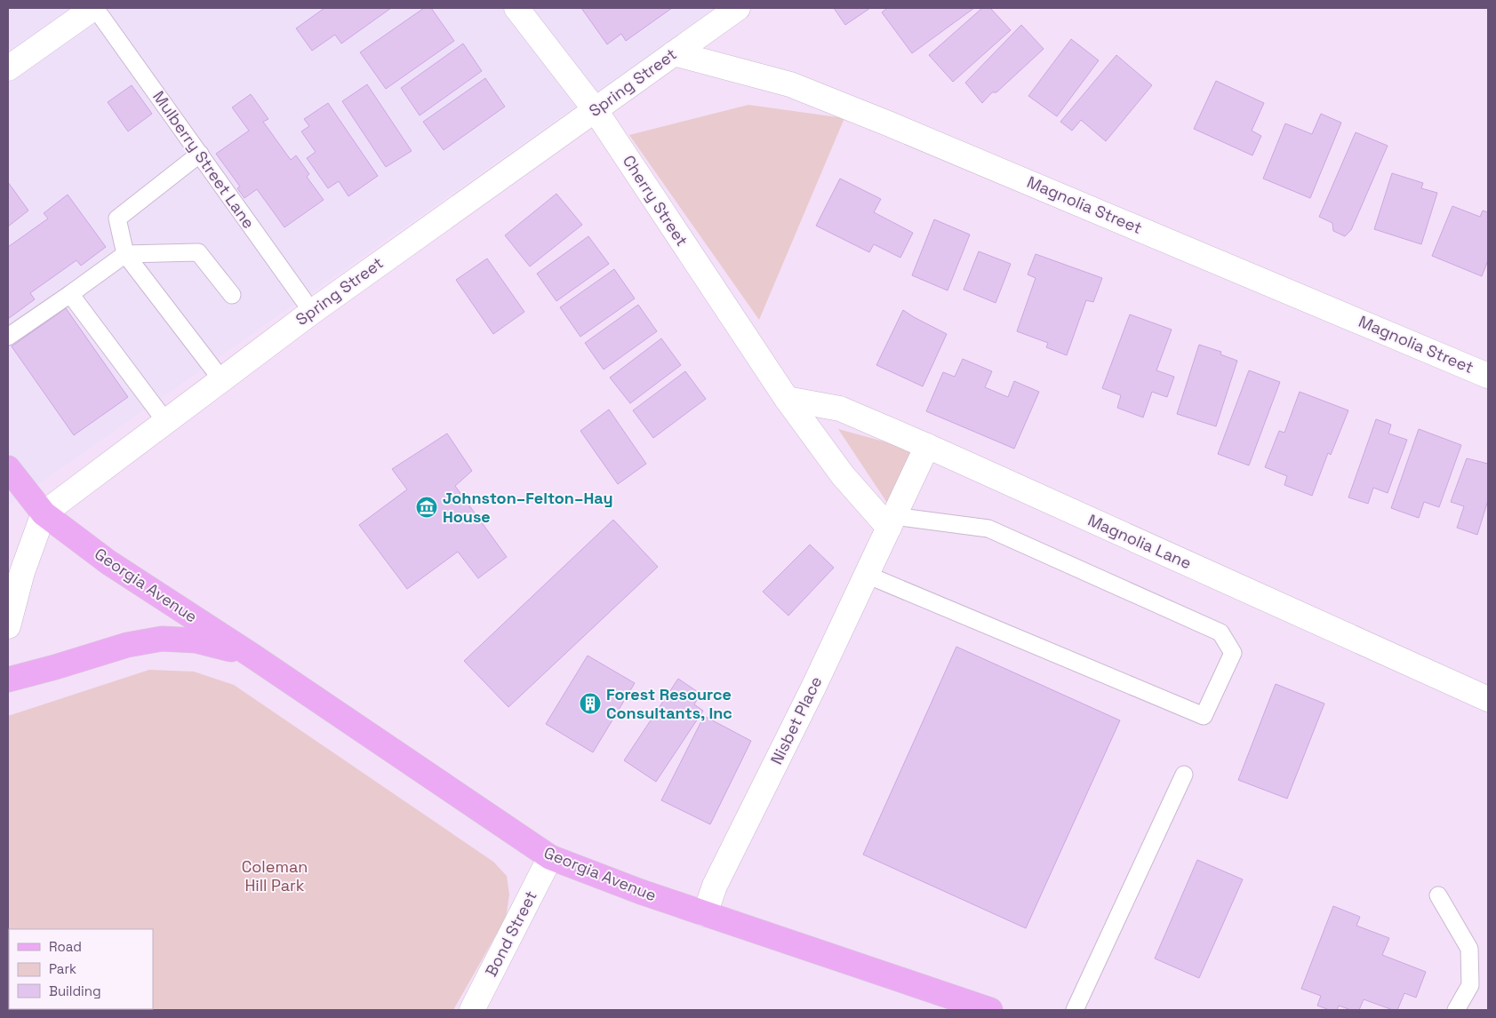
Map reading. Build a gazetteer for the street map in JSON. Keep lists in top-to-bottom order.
{
  "streets": {
    "main road": ["Georgia Avenue"],
    "street": [
      "Spring Street",
      "Cherry Street",
      "Magnolia Street",
      "Magnolia Lane",
      "Nisbet Place",
      "Bond Street"
    ],
    "lane": ["Mulberry Street Lane"]
  },
  "crossings": [
    ["Spring Street", "Mulberry Street Lane"],
    ["Spring Street", "Cherry Street"],
    ["Spring Street", "Magnolia Street"],
    ["Spring Street", "Georgia Avenue"],
    ["Cherry Street", "Magnolia Lane"],
    ["Magnolia Lane", "Nisbet Place"],
    ["Georgia Avenue", "Nisbet Place"],
    ["Georgia Avenue", "Bond Street"]
  ],
  "parks": ["Coleman Hill Park"],
  "places": {
    "museum": ["Johnston–Felton–Hay House"],
    "building": ["Forest Resource Consultants, Inc"]
  },
  "legend": ["Road", "Park", "Building"]
}
